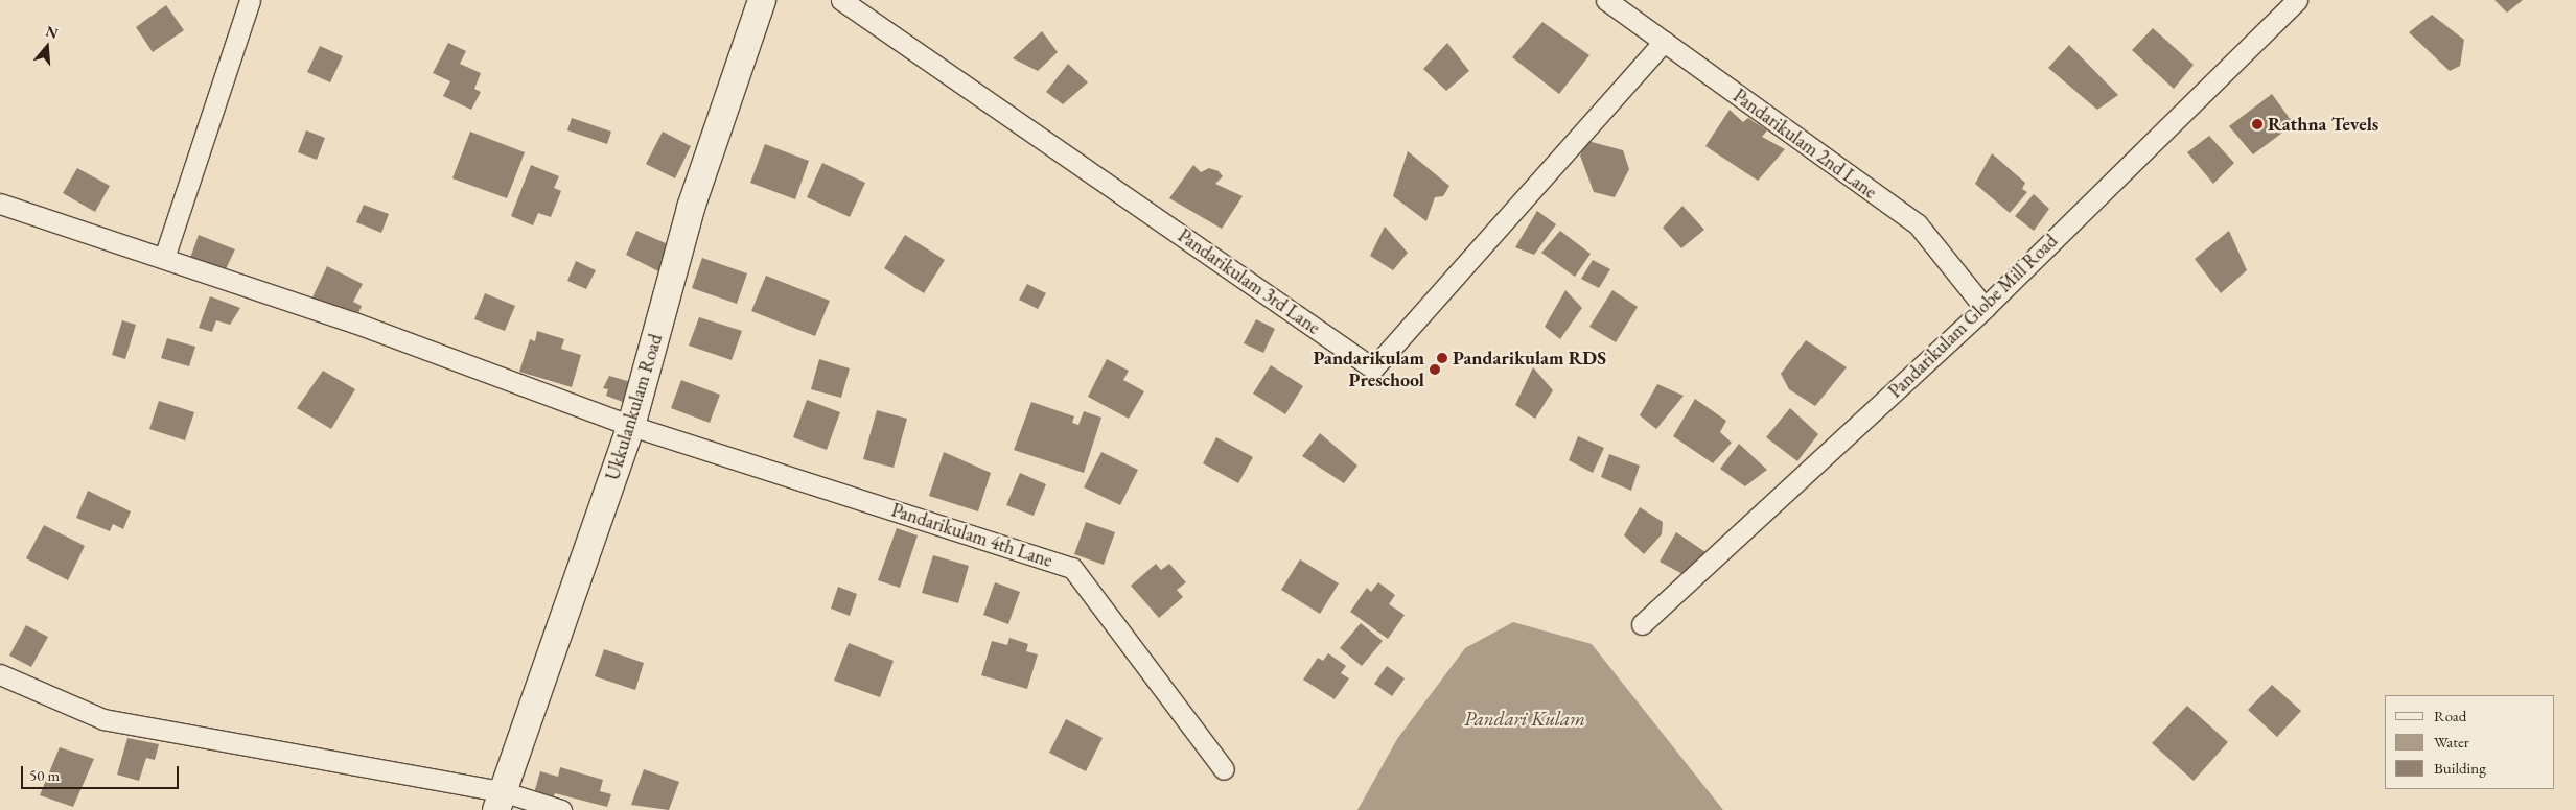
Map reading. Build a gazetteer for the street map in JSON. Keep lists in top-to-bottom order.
{
  "streets": {
    "street": [
      "Pandarikulam 2nd Lane",
      "Pandarikulam 3rd Lane",
      "Pandarikulam Globe Mill Road",
      "Ukkulankulam Road",
      "Pandarikulam 4th Lane"
    ]
  },
  "crossings": [
    ["Pandarikulam 2nd Lane", "Pandarikulam 3rd Lane"],
    ["Pandarikulam 2nd Lane", "Pandarikulam Globe Mill Road"],
    ["Ukkulankulam Road", "Pandarikulam 4th Lane"]
  ],
  "water": ["Pandari Kulam"],
  "places": ["Rathna Tevels", "Pandarikulam RDS", "Pandarikulam Preschool"],
  "legend": ["Road", "Water", "Building"],
  "scale_bar": "50 m",
  "north": "top"
}
